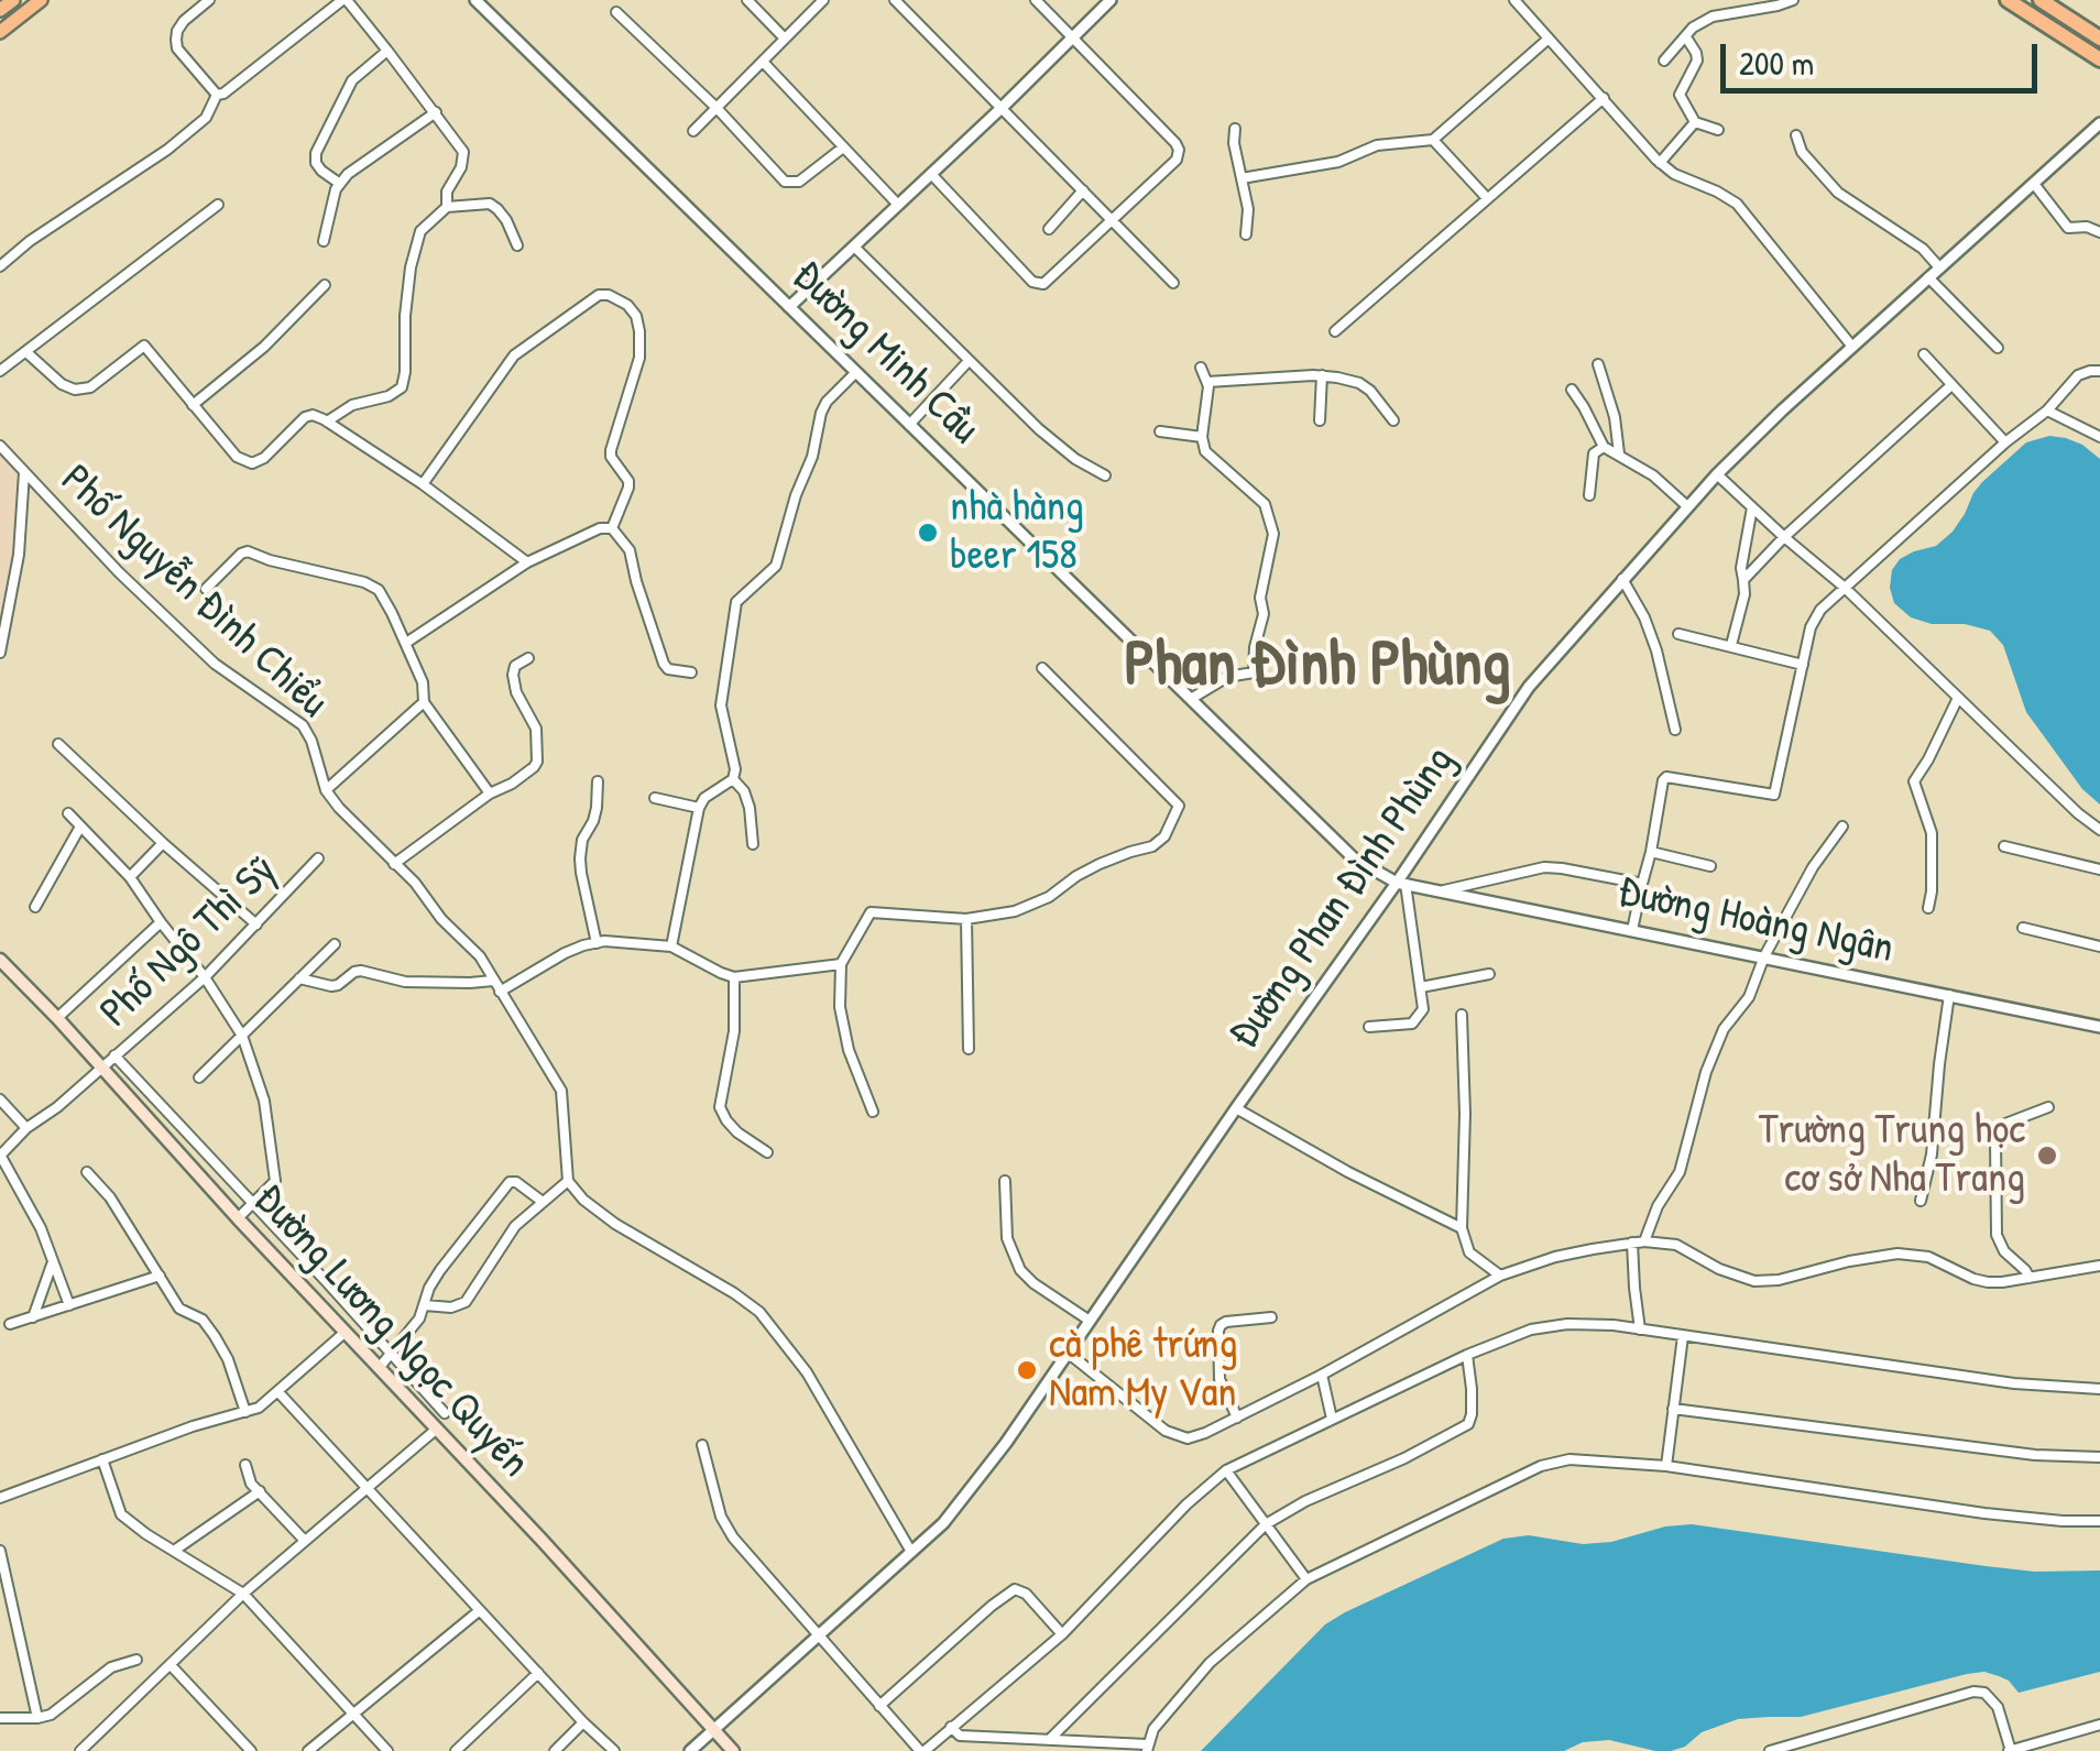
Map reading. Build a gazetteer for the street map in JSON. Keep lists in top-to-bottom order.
{
  "streets": {
    "main road": ["Đường Lương Ngọc Quyến"],
    "street": [
      "Đường Minh Cầu",
      "Phố Nguyễn Đình Chiểu",
      "Đường Phan Đình Phùng",
      "Đường Hoàng Ngân",
      "Phố Ngô Thì Sỹ"
    ]
  },
  "crossings": [
    ["Đường Minh Cầu", "Đường Phan Đình Phùng"],
    ["Đường Minh Cầu", "Đường Hoàng Ngân"],
    ["Đường Phan Đình Phùng", "Đường Hoàng Ngân"],
    ["Đường Phan Đình Phùng", "Đường Lương Ngọc Quyến"],
    ["Phố Ngô Thì Sỹ", "Đường Lương Ngọc Quyến"]
  ],
  "districts": ["Phan Đình Phùng"],
  "places": ["nhà hàng beer 158", "Trường Trung học cơ sở Nha Trang", "cà phê trứng Nam My Van"],
  "scale_bar": "200 m"
}
